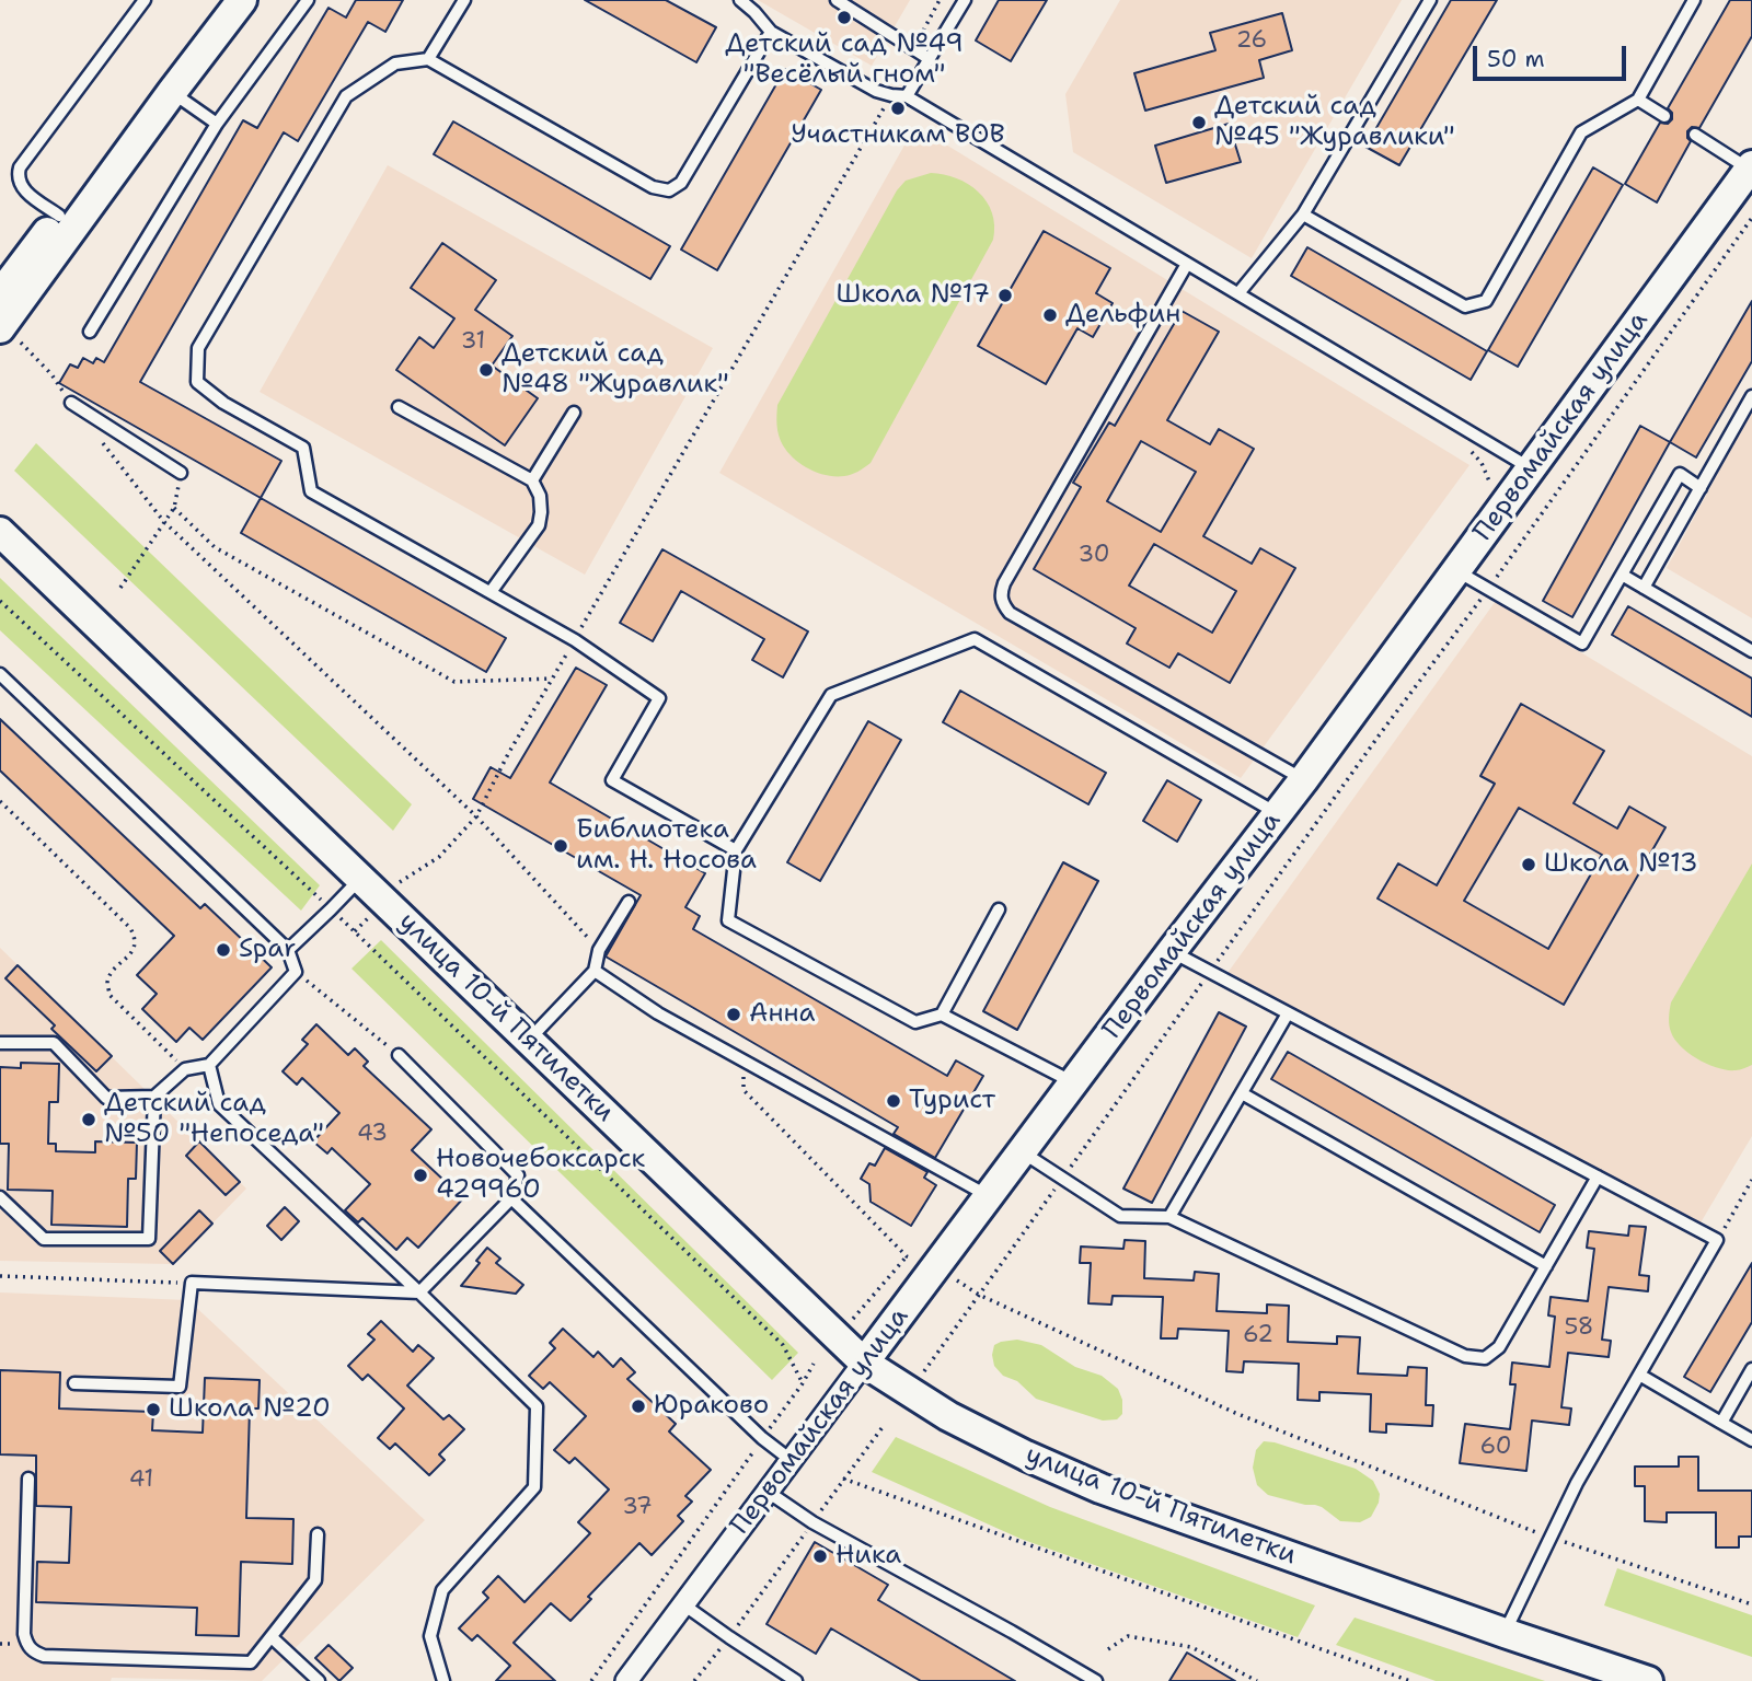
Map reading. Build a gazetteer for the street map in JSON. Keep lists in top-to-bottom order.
{
  "streets": {
    "main road": ["Первомайская улица", "улица 10-й Пятилетки"]
  },
  "crossings": [
    ["Первомайская улица", "улица 10-й Пятилетки"]
  ],
  "places": [
    "Детский сад №49 \"Весёлый гном\"",
    "Участникам ВОВ",
    "Детский сад №45 \"Журавлики\"",
    "Школа №17",
    "Дельфин",
    "Детский сад №48 \"Журавлик\"",
    "Библиотека им. Н. Носова",
    "Школа №13",
    "Spar",
    "Анна",
    "Турист",
    "Детский сад №50 \"Непоседа\"",
    "Новочебоксарск 429960",
    "Юраково",
    "Школа №20",
    "Ника"
  ],
  "house_numbers": [
    "26",
    "31",
    "30",
    "43",
    "58",
    "62",
    "60",
    "41",
    "37"
  ],
  "scale_bar": "50 m"
}
